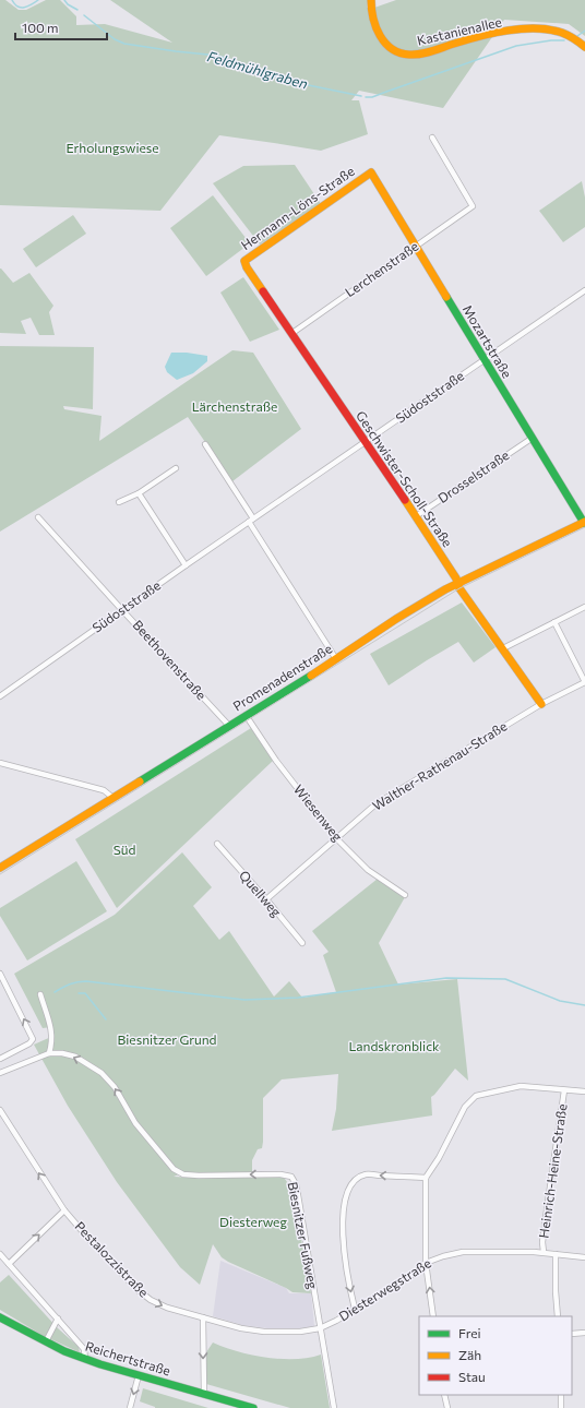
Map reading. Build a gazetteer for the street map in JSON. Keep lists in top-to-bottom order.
{
  "streets": {
    "street": [
      "Kastanienallee",
      "Hermann-Löns-Straße",
      "Lerchenstraße",
      "Mozartstraße",
      "Südoststraße",
      "Drosselstraße",
      "Geschwister-Scholl-Straße",
      "Beethovenstraße",
      "Promenadenstraße",
      "Walther-Rathenau-Straße",
      "Wiesenweg",
      "Quellweg",
      "Heinrich-Heine-Straße",
      "Biesnitzer Fußweg",
      "Pestalozzistraße",
      "Diesterwegstraße",
      "Reichertstraße"
    ]
  },
  "crossings": [
    ["Hermann-Löns-Straße", "Mozartstraße"],
    ["Hermann-Löns-Straße", "Geschwister-Scholl-Straße"],
    ["Lerchenstraße", "Mozartstraße"],
    ["Lerchenstraße", "Geschwister-Scholl-Straße"],
    ["Mozartstraße", "Südoststraße"],
    ["Mozartstraße", "Drosselstraße"],
    ["Mozartstraße", "Promenadenstraße"],
    ["Südoststraße", "Geschwister-Scholl-Straße"],
    ["Südoststraße", "Beethovenstraße"],
    ["Drosselstraße", "Geschwister-Scholl-Straße"],
    ["Geschwister-Scholl-Straße", "Promenadenstraße"],
    ["Geschwister-Scholl-Straße", "Walther-Rathenau-Straße"],
    ["Beethovenstraße", "Promenadenstraße"],
    ["Promenadenstraße", "Wiesenweg"],
    ["Walther-Rathenau-Straße", "Wiesenweg"],
    ["Walther-Rathenau-Straße", "Quellweg"],
    ["Heinrich-Heine-Straße", "Diesterwegstraße"],
    ["Biesnitzer Fußweg", "Diesterwegstraße"],
    ["Pestalozzistraße", "Diesterwegstraße"]
  ],
  "one_way": ["Biesnitzer Fußweg"],
  "water": ["Feldmühlgraben"],
  "parks": [
    "Erholungswiese",
    "Lärchenstraße",
    "Süd",
    "Biesnitzer Grund",
    "Landskronblick",
    "Diesterweg"
  ],
  "legend": ["Frei", "Zäh", "Stau"],
  "scale_bar": "100 m"
}
